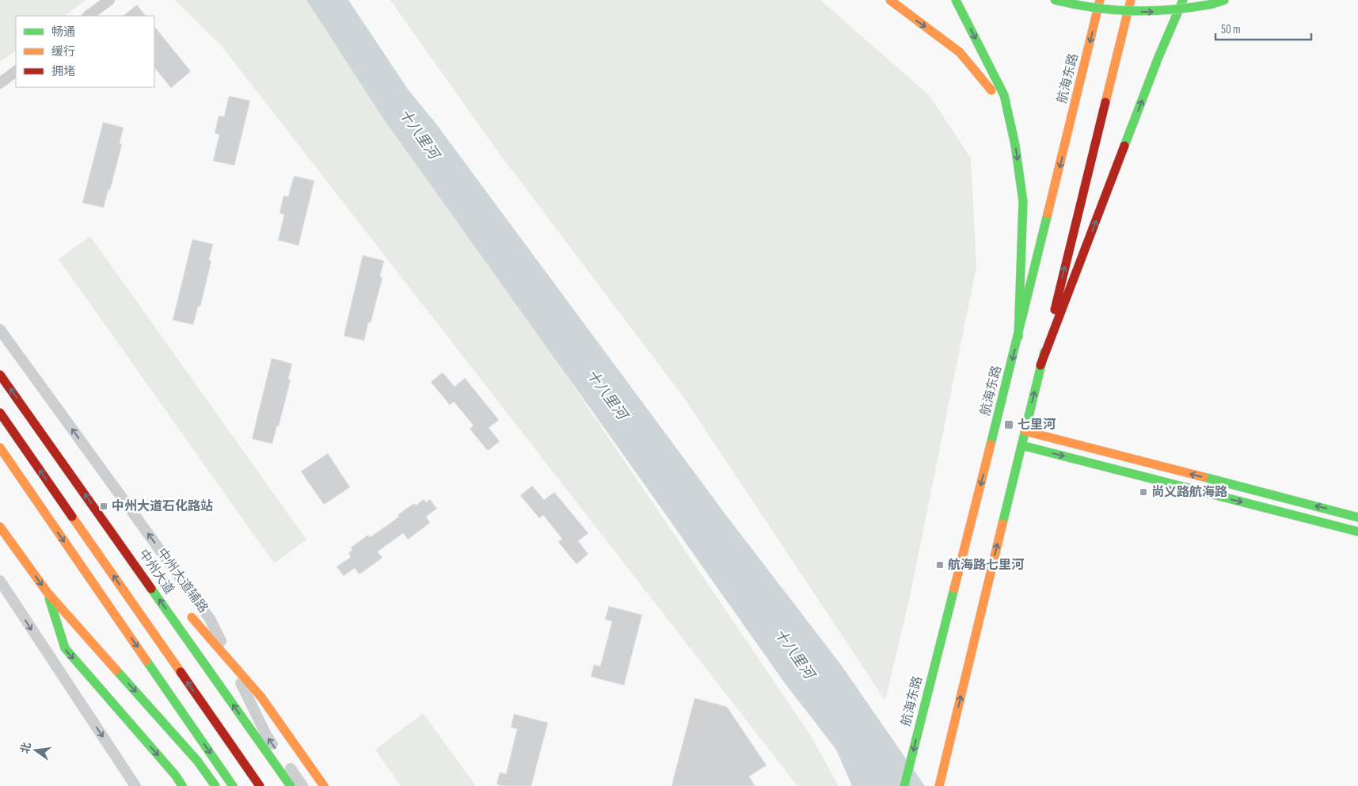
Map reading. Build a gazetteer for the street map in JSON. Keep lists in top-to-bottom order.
{
  "streets": {
    "main road": ["航海东路", "中州大道"],
    "street": ["中州大道辅路"]
  },
  "one_way": ["中州大道辅路"],
  "water": ["十八里河"],
  "places": {
    "transit": [
      "七里河",
      "尚义路航海路",
      "中州大道石化路站",
      "航海路七里河"
    ]
  },
  "legend": ["畅通", "缓行", "拥堵"],
  "scale_bar": "50 m",
  "north": "left"
}
